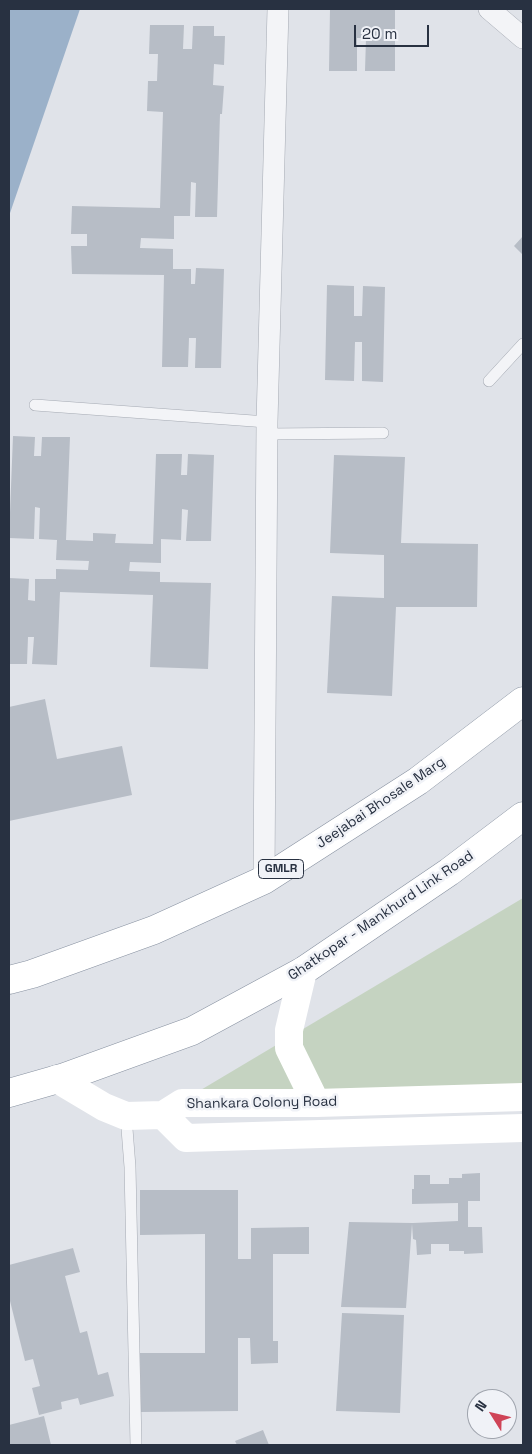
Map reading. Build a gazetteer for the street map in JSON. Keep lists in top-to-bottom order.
{
  "streets": {
    "main road": [
      "Jeejabai Bhosale Marg",
      "GMLR",
      "Ghatkopar - Mankhurd Link Road",
      "Shankara Colony Road"
    ]
  },
  "scale_bar": "20 m",
  "north": "top left"
}
